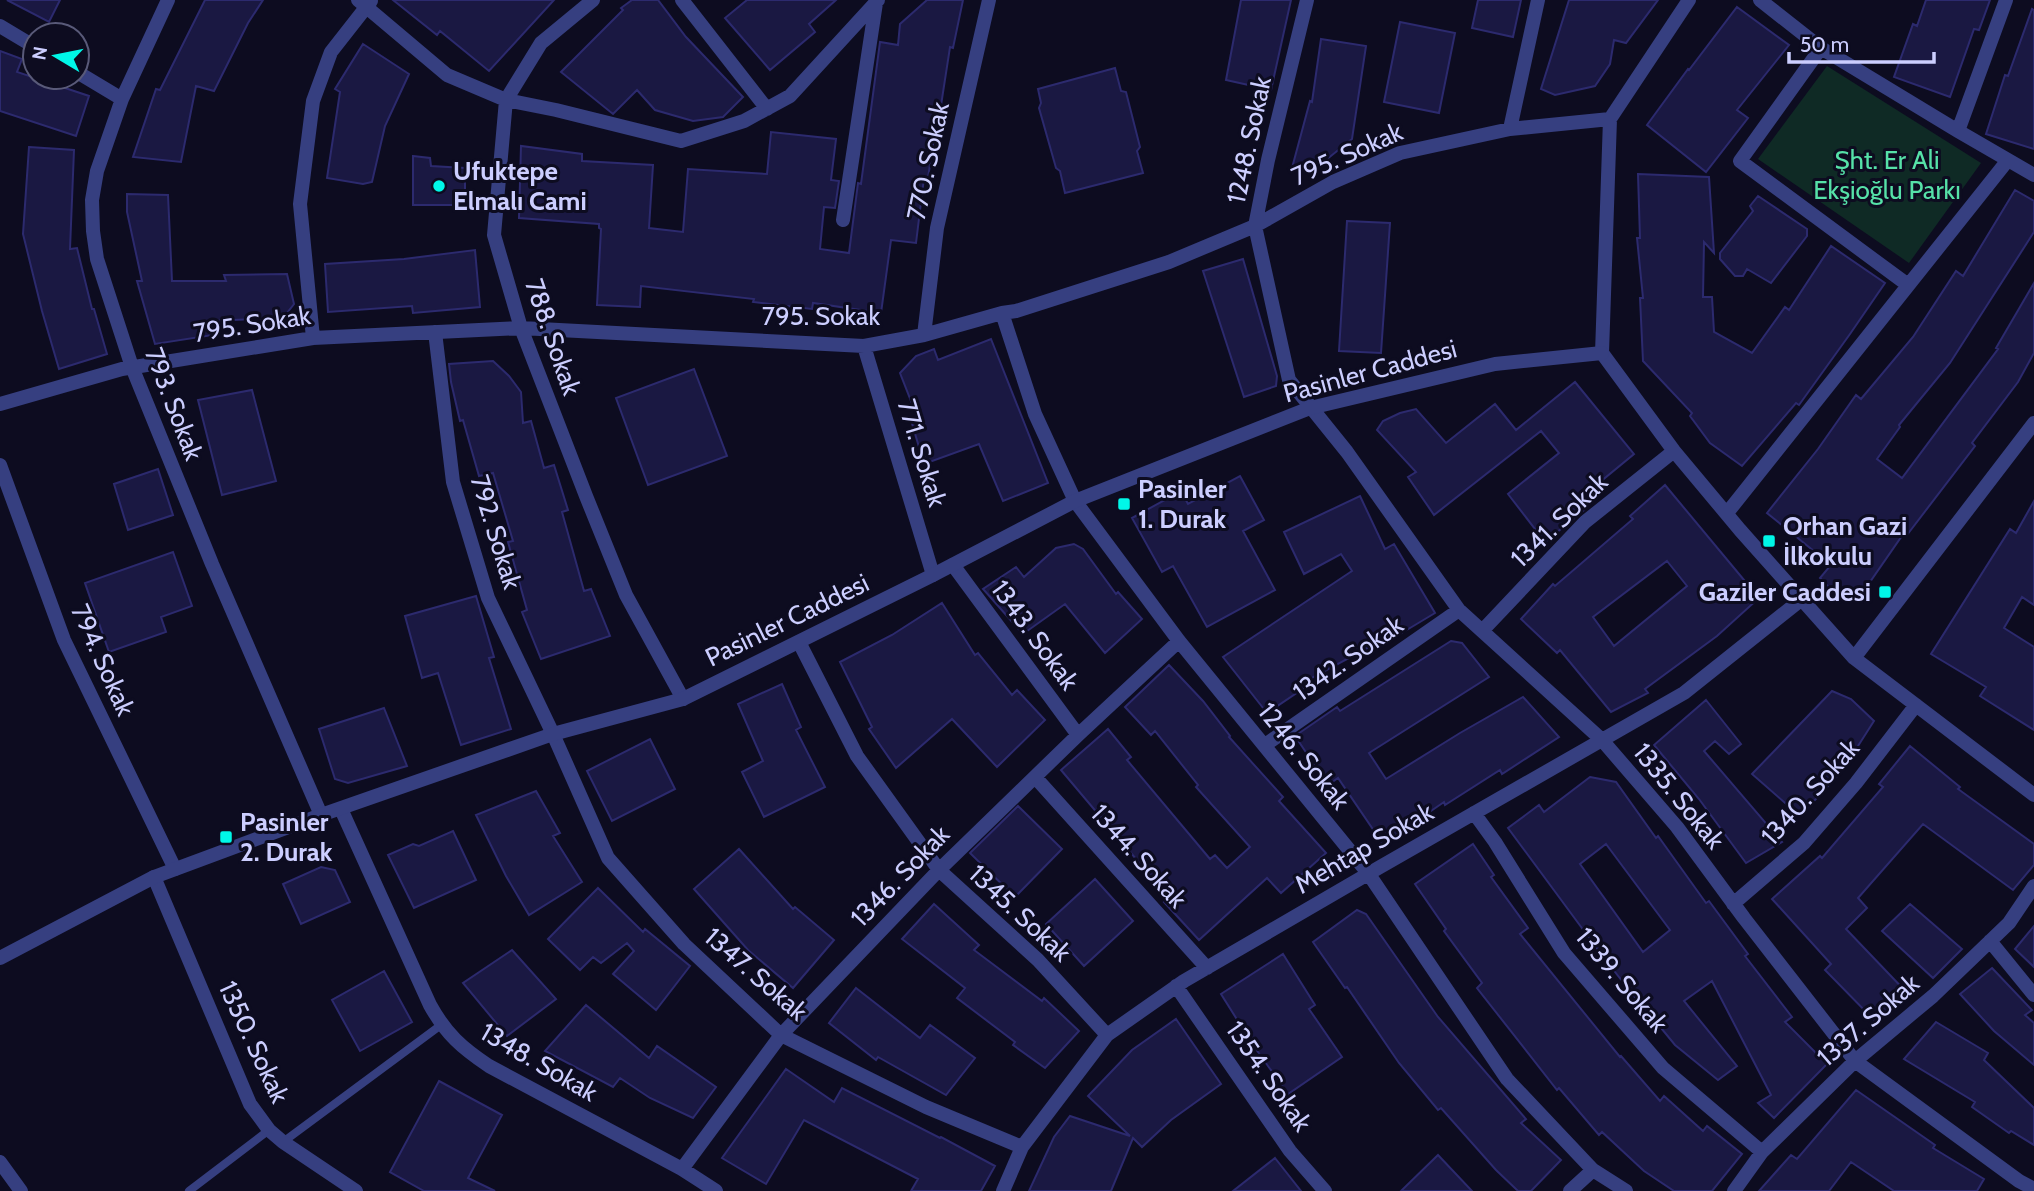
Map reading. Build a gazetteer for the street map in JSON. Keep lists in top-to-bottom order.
{
  "streets": {
    "street": [
      "1248. Sokak",
      "795. Sokak",
      "770. Sokak",
      "788. Sokak",
      "Pasinler Caddesi",
      "793. Sokak",
      "771. Sokak",
      "1341. Sokak",
      "792. Sokak",
      "1343. Sokak",
      "1342. Sokak",
      "794. Sokak",
      "1246. Sokak",
      "1340. Sokak",
      "1335. Sokak",
      "Mehtap Sokak",
      "1344. Sokak",
      "1346. Sokak",
      "1345. Sokak",
      "1347. Sokak",
      "1339. Sokak",
      "1337. Sokak",
      "1350. Sokak",
      "1348. Sokak",
      "1354. Sokak"
    ]
  },
  "crossings": [
    ["1248. Sokak", "795. Sokak"],
    ["1248. Sokak", "Pasinler Caddesi"],
    ["1248. Sokak", "1335. Sokak"],
    ["795. Sokak", "770. Sokak"],
    ["795. Sokak", "788. Sokak"],
    ["795. Sokak", "793. Sokak"],
    ["795. Sokak", "771. Sokak"],
    ["795. Sokak", "792. Sokak"],
    ["795. Sokak", "1246. Sokak"],
    ["788. Sokak", "Pasinler Caddesi"],
    ["Pasinler Caddesi", "793. Sokak"],
    ["Pasinler Caddesi", "771. Sokak"],
    ["Pasinler Caddesi", "792. Sokak"],
    ["Pasinler Caddesi", "1343. Sokak"],
    ["Pasinler Caddesi", "794. Sokak"],
    ["Pasinler Caddesi", "1246. Sokak"],
    ["Pasinler Caddesi", "1335. Sokak"],
    ["Pasinler Caddesi", "1345. Sokak"],
    ["Pasinler Caddesi", "1347. Sokak"],
    ["Pasinler Caddesi", "1350. Sokak"],
    ["Pasinler Caddesi", "1348. Sokak"],
    ["1341. Sokak", "1335. Sokak"],
    ["792. Sokak", "1347. Sokak"],
    ["1343. Sokak", "1346. Sokak"],
    ["1342. Sokak", "1246. Sokak"],
    ["1342. Sokak", "1335. Sokak"],
    ["1246. Sokak", "Mehtap Sokak"],
    ["1246. Sokak", "1346. Sokak"],
    ["1340. Sokak", "1335. Sokak"],
    ["1335. Sokak", "Mehtap Sokak"],
    ["1335. Sokak", "1337. Sokak"],
    ["Mehtap Sokak", "1344. Sokak"],
    ["Mehtap Sokak", "1345. Sokak"],
    ["Mehtap Sokak", "1347. Sokak"],
    ["Mehtap Sokak", "1339. Sokak"],
    ["Mehtap Sokak", "1354. Sokak"],
    ["1344. Sokak", "1346. Sokak"],
    ["1346. Sokak", "1345. Sokak"],
    ["1346. Sokak", "1347. Sokak"],
    ["1346. Sokak", "1348. Sokak"],
    ["1339. Sokak", "1337. Sokak"]
  ],
  "parks": ["Şht. Er Ali Ekşioğlu Parkı"],
  "places": {
    "other": ["Ufuktepe Elmalı Cami"],
    "transit": [
      "Pasinler 1. Durak",
      "Orhan Gazi İlkokulu",
      "Gaziler Caddesi",
      "Pasinler 2. Durak"
    ]
  },
  "scale_bar": "50 m",
  "north": "left"
}
